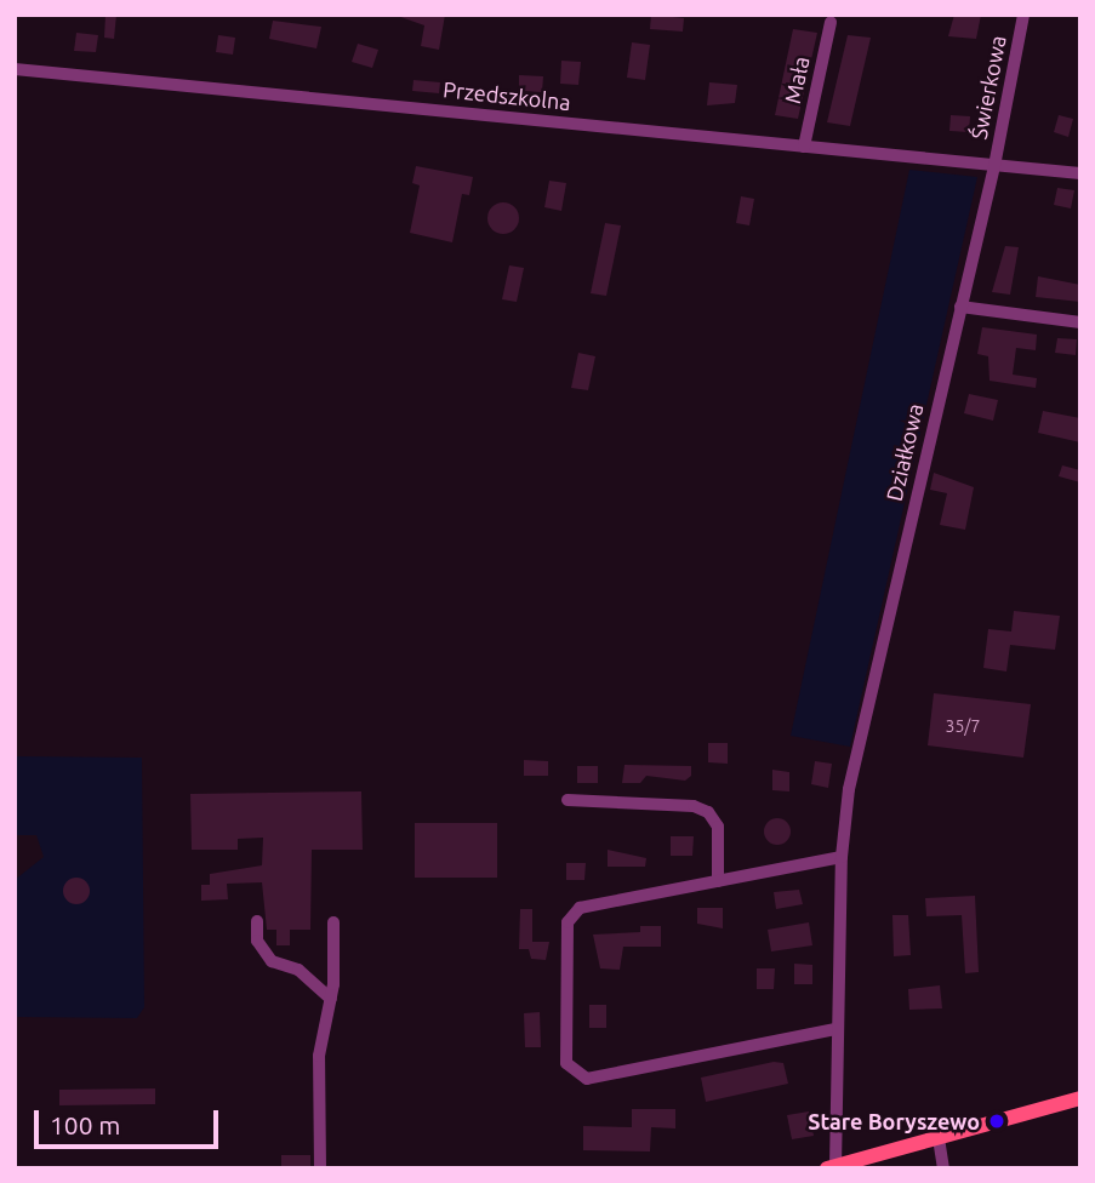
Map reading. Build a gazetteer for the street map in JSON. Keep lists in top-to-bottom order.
{
  "streets": {
    "street": [
      "Mała",
      "Świerkowa",
      "Przedszkolna",
      "Działkowa"
    ]
  },
  "crossings": [
    ["Mała", "Przedszkolna"],
    ["Świerkowa", "Przedszkolna"],
    ["Świerkowa", "Działkowa"],
    ["Przedszkolna", "Działkowa"]
  ],
  "places": ["Stare Boryszewo"],
  "house_numbers": ["35/7"],
  "scale_bar": "100 m"
}
